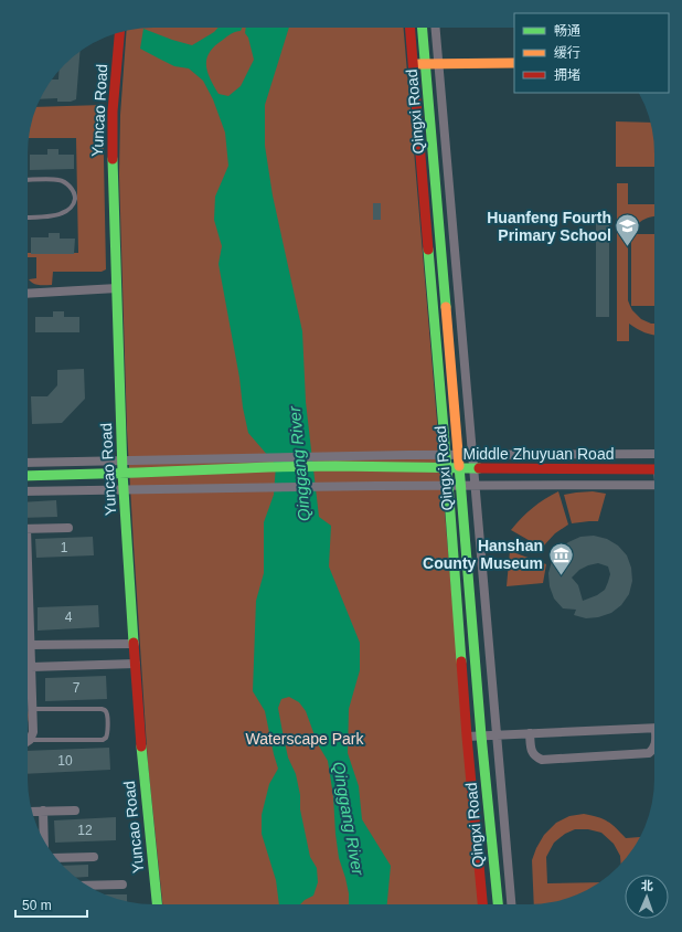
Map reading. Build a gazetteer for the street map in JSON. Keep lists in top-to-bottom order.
{
  "streets": {
    "main road": ["Yuncao Road", "Qingxi Road", "Middle Zhuyuan Road"]
  },
  "crossings": [
    ["Yuncao Road", "Middle Zhuyuan Road"],
    ["Qingxi Road", "Middle Zhuyuan Road"]
  ],
  "water": ["Qinggang River"],
  "parks": ["Waterscape Park"],
  "places": {
    "school or university": ["Huanfeng Fourth Primary School"],
    "museum": ["Hanshan County Museum"]
  },
  "house_numbers": [
    "1",
    "4",
    "7",
    "10",
    "12"
  ],
  "legend": ["畅通", "缓行", "拥堵"],
  "scale_bar": "50 m",
  "north": "top"
}
